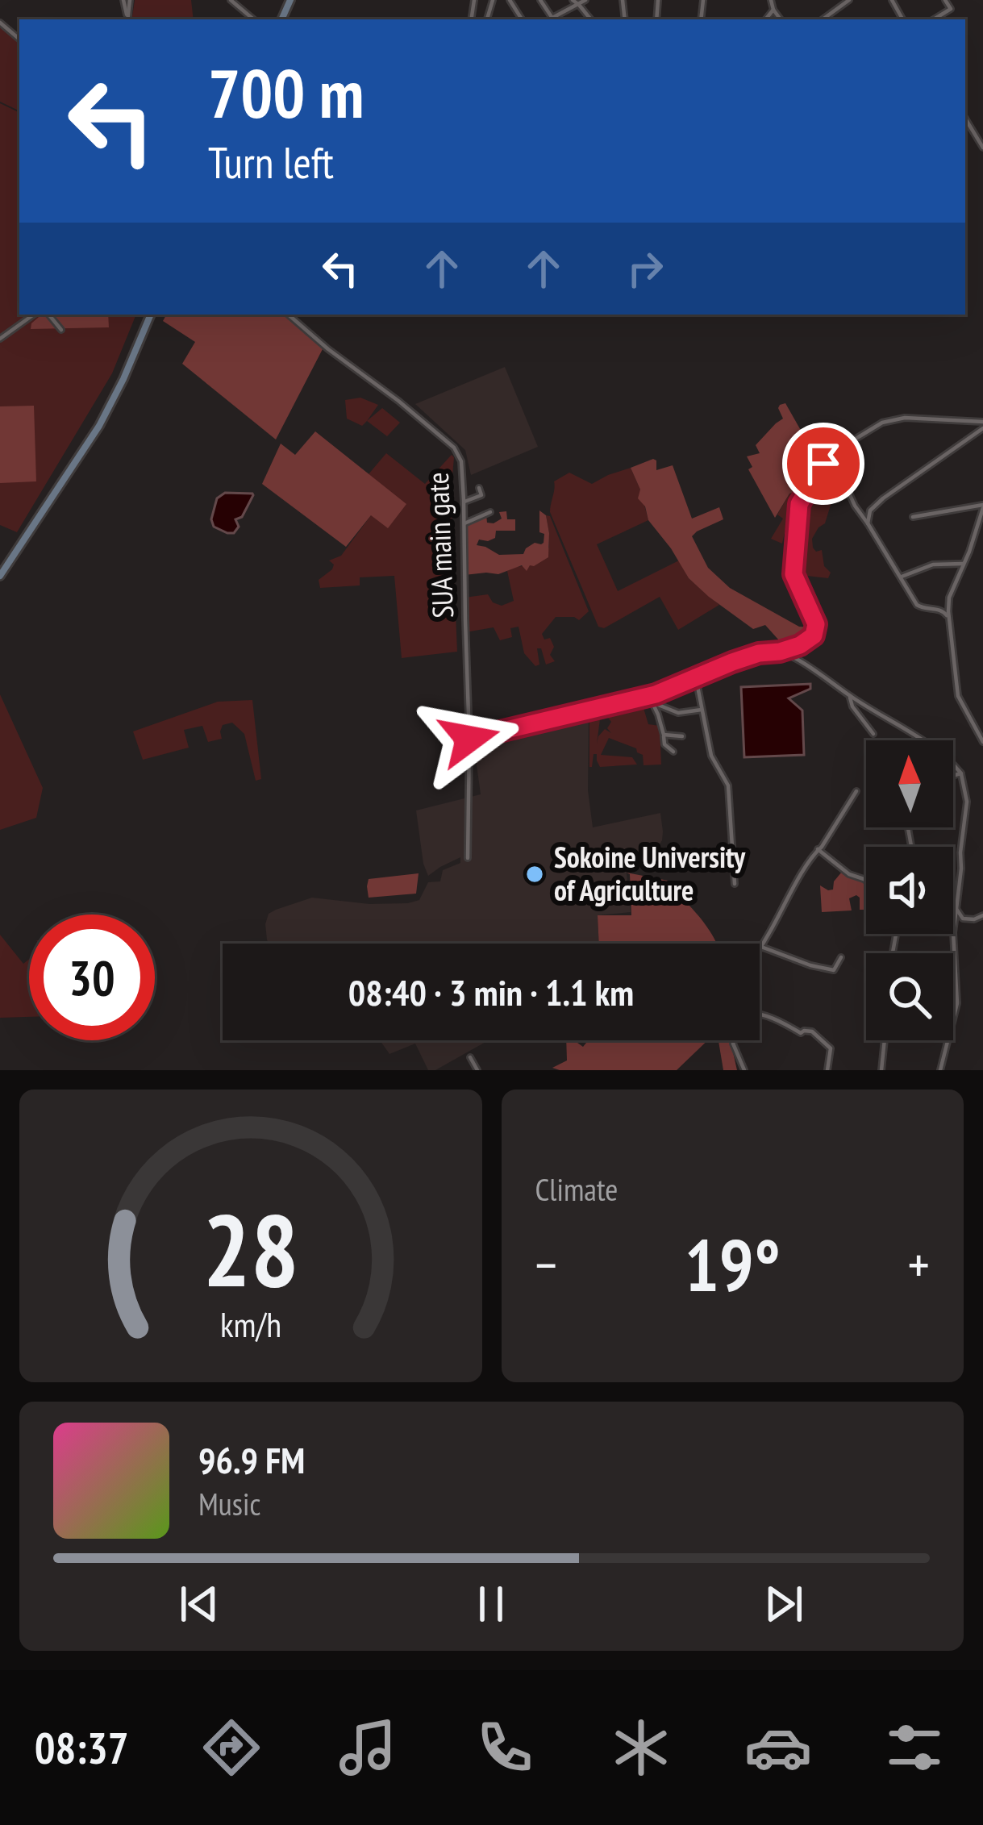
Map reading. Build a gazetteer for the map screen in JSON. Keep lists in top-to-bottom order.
{
  "streets": {
    "street": ["SUA main gate"]
  },
  "places": ["Sokoine University of Agriculture"],
  "north": "top",
  "page": {
    "turn": ["700 m", "Turn left"],
    "limit": "30",
    "trip": "08:40 · 3 min · 1.1 km",
    "tile": "Climate",
    "heat": ["−", "19°", "+"],
    "song": ["96.9 FM", "Music"],
    "tabs": "08:37",
    "gauge": ["28", "km/h"]
  }
}
